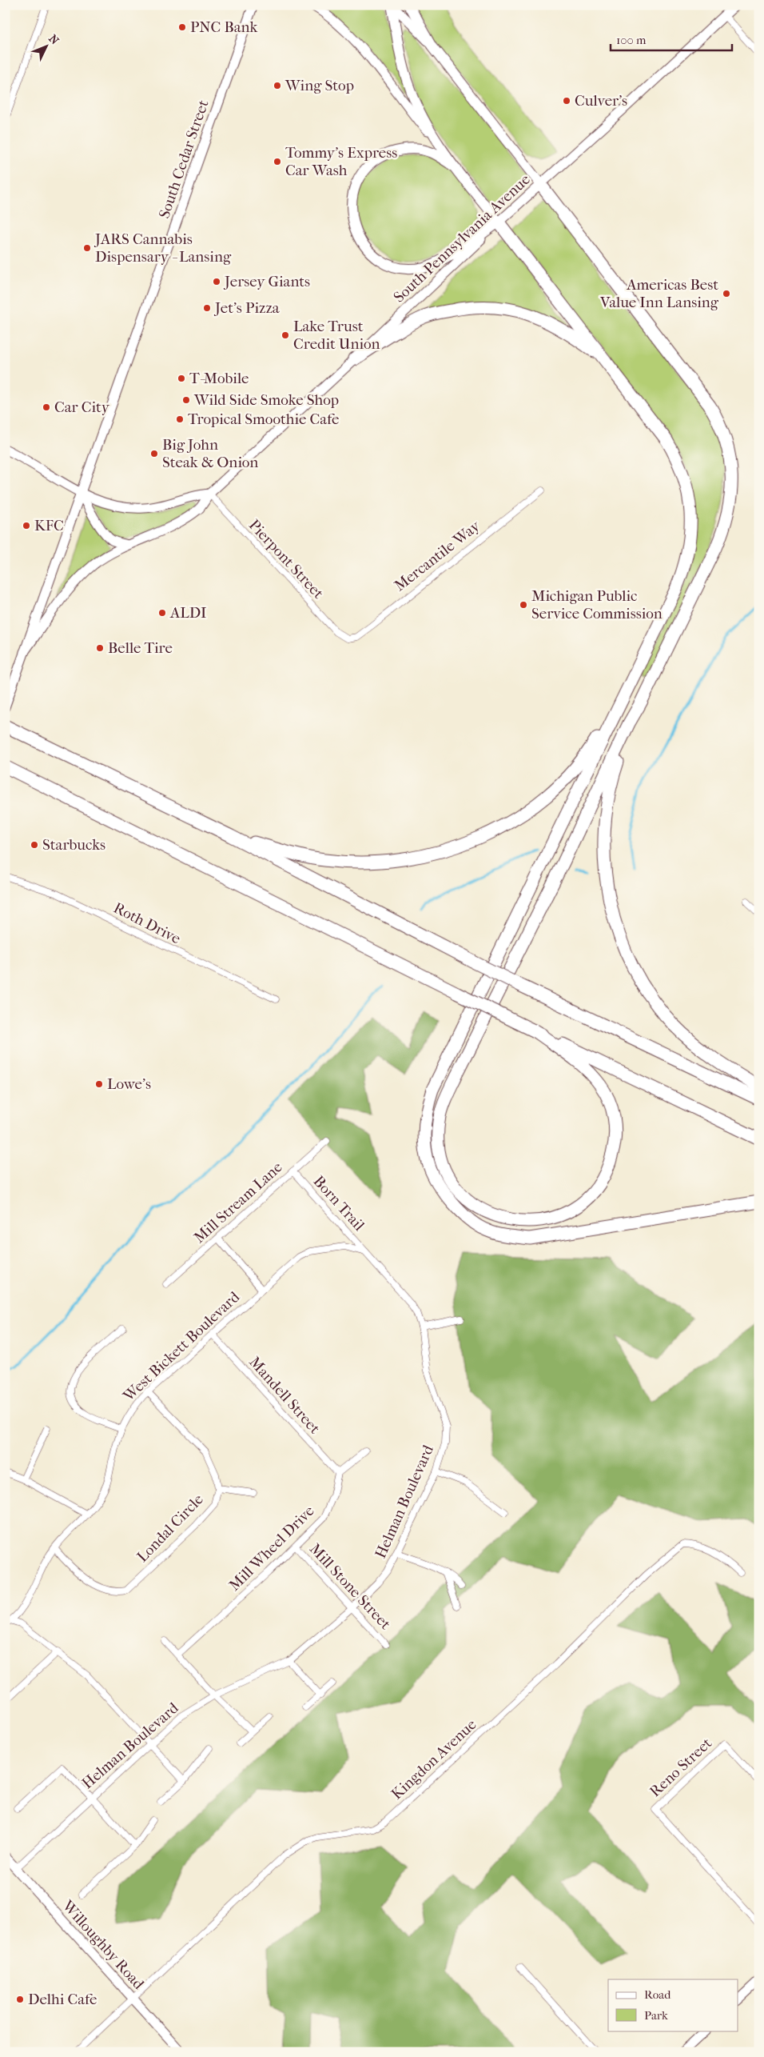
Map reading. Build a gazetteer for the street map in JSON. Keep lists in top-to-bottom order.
{
  "streets": {
    "main road": ["South Cedar Street", "South Pennsylvania Avenue", "Willoughby Road"],
    "street": [
      "Mercantile Way",
      "Pierpont Street",
      "Roth Drive",
      "Mill Stream Lane",
      "Born Trail",
      "West Bickett Boulevard",
      "Mandell Street",
      "Helman Boulevard",
      "Londal Circle",
      "Mill Wheel Drive",
      "Mill Stone Street",
      "Kingdon Avenue",
      "Reno Street"
    ]
  },
  "crossings": [
    ["South Cedar Street", "South Pennsylvania Avenue"],
    ["South Pennsylvania Avenue", "Pierpont Street"],
    ["Mercantile Way", "Pierpont Street"],
    ["Mill Stream Lane", "Born Trail"],
    ["Born Trail", "West Bickett Boulevard"],
    ["West Bickett Boulevard", "Mandell Street"],
    ["West Bickett Boulevard", "Londal Circle"],
    ["Mandell Street", "Mill Wheel Drive"],
    ["Helman Boulevard", "Mill Stone Street"],
    ["Helman Boulevard", "Willoughby Road"],
    ["Mill Wheel Drive", "Mill Stone Street"],
    ["Kingdon Avenue", "Willoughby Road"]
  ],
  "places": [
    "PNC Bank",
    "Wing Stop",
    "Culver's",
    "Tommy's Express Car Wash",
    "JARS Cannabis Dispensary - Lansing",
    "Jersey Giants",
    "Americas Best Value Inn Lansing",
    "Jet's Pizza",
    "Lake Trust Credit Union",
    "T-Mobile",
    "Wild Side Smoke Shop",
    "Car City",
    "Tropical Smoothie Cafe",
    "Big John Steak & Onion",
    "KFC",
    "Michigan Public Service Commission",
    "ALDI",
    "Belle Tire",
    "Starbucks",
    "Lowe's",
    "Delhi Cafe"
  ],
  "legend": ["Road", "Park"],
  "scale_bar": "100 m",
  "north": "top right"
}
